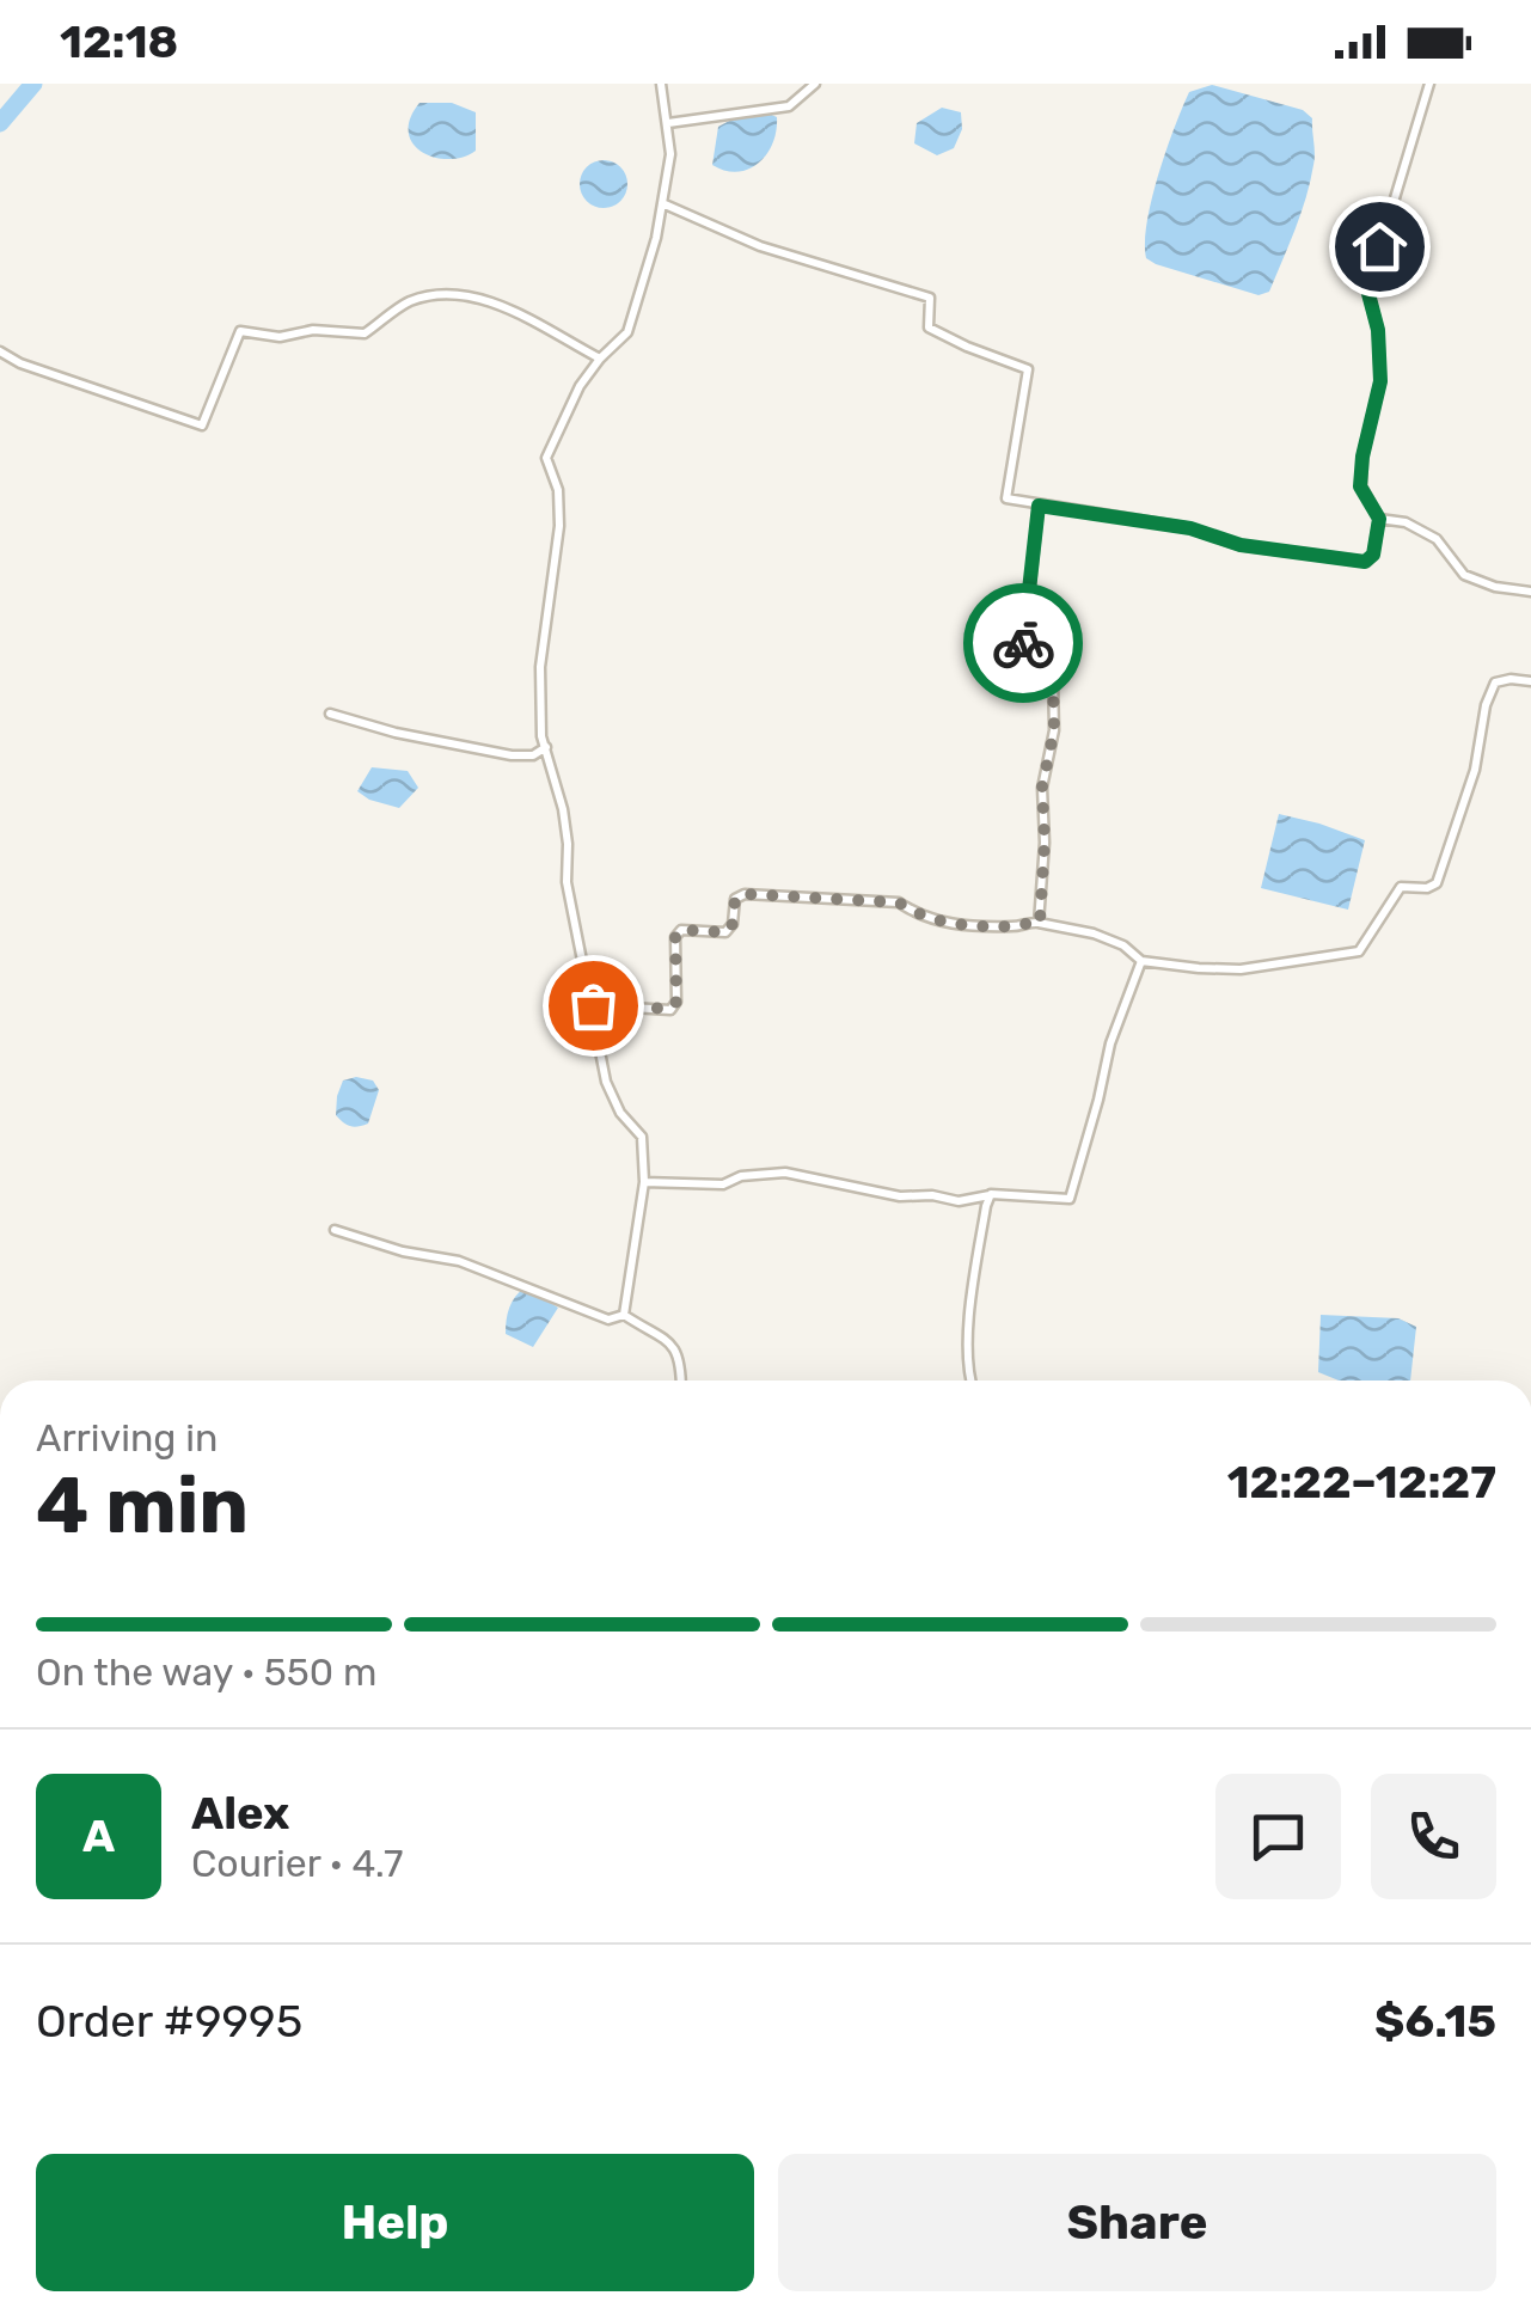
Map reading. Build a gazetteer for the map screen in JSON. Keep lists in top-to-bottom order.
{
  "page": {
    "status": "12:18",
    "heading": ["4 min", "Arriving in", "12:22–12:27"],
    "panel": [
      "Alex",
      "Courier · 4.7",
      "Order #9995",
      "$6.15"
    ],
    "bar": "On the way · 550 m",
    "round": "A",
    "buttons": ["Help", "Share"]
  }
}
